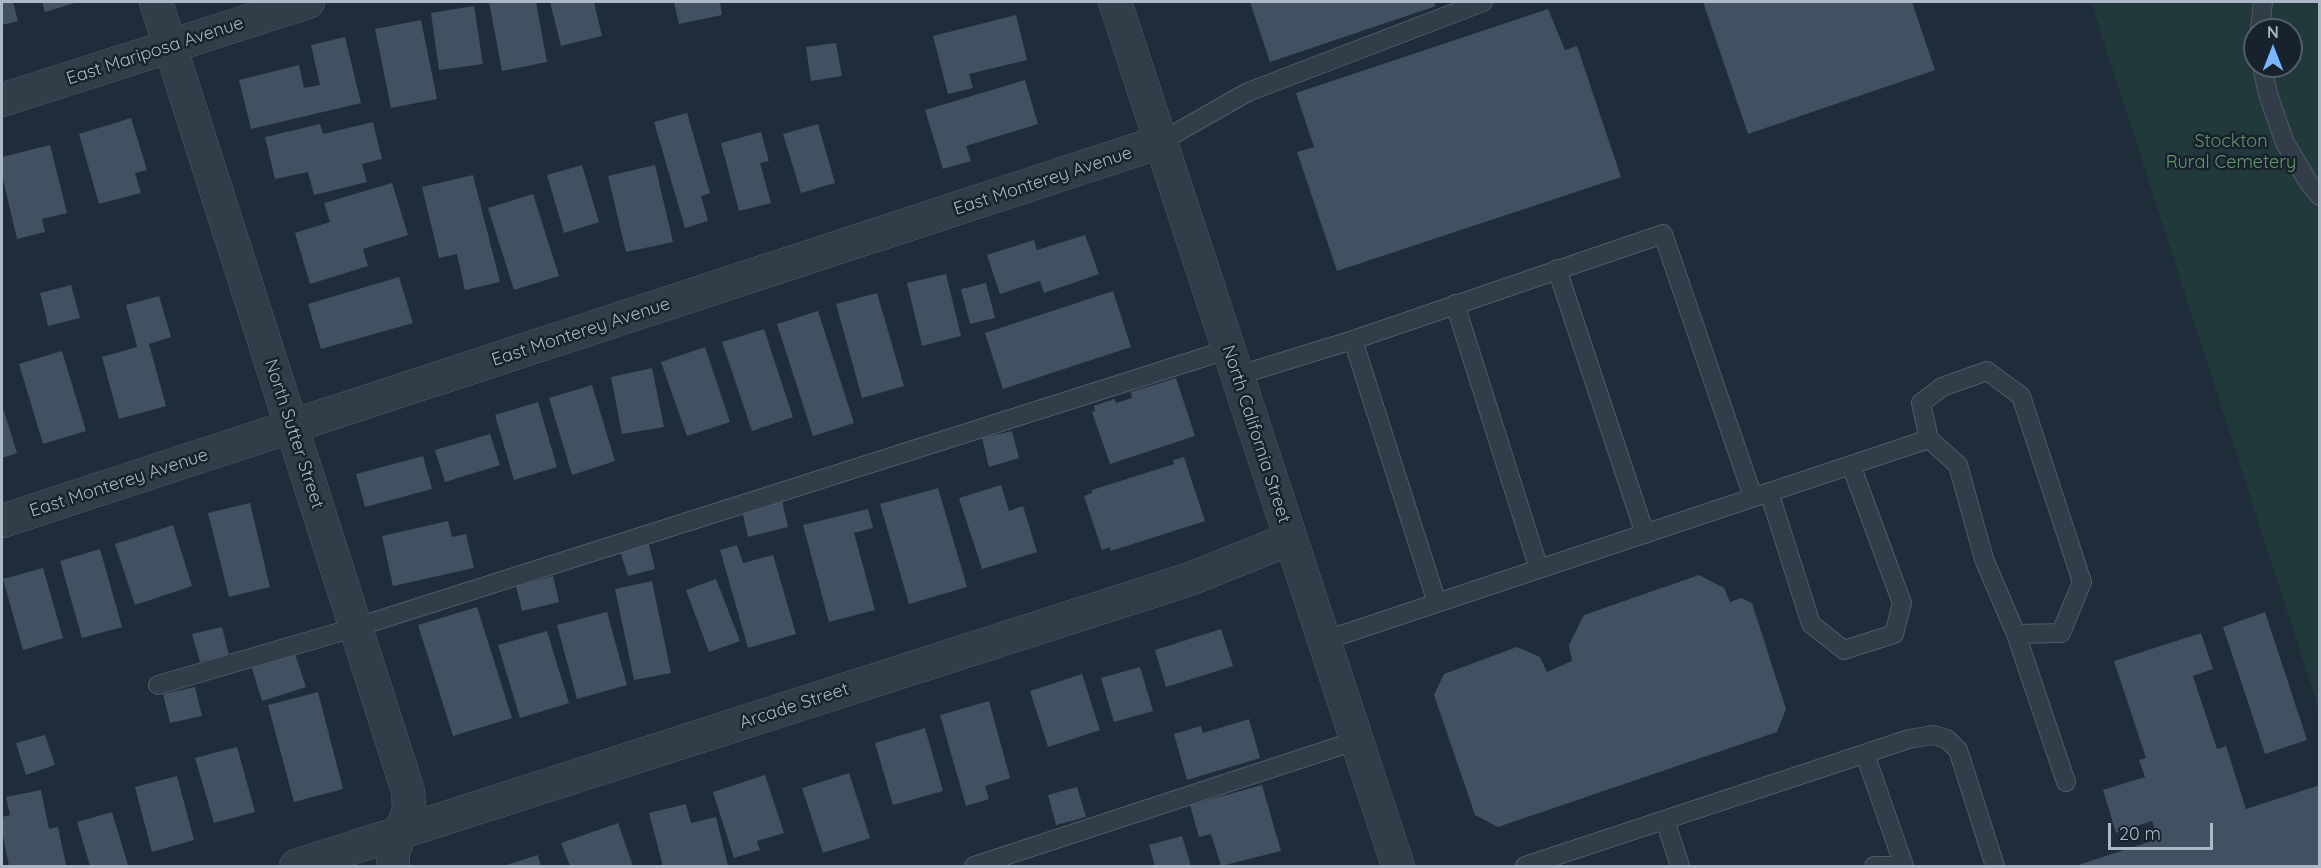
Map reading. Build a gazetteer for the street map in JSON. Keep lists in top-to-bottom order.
{
  "streets": {
    "street": [
      "East Mariposa Avenue",
      "East Monterey Avenue",
      "North Sutter Street",
      "North California Street",
      "Arcade Street"
    ]
  },
  "crossings": [
    ["East Mariposa Avenue", "North Sutter Street"],
    ["East Monterey Avenue", "North Sutter Street"],
    ["East Monterey Avenue", "North California Street"],
    ["North Sutter Street", "Arcade Street"],
    ["North California Street", "Arcade Street"]
  ],
  "parks": ["Stockton Rural Cemetery"],
  "scale_bar": "20 m",
  "north": "top"
}
